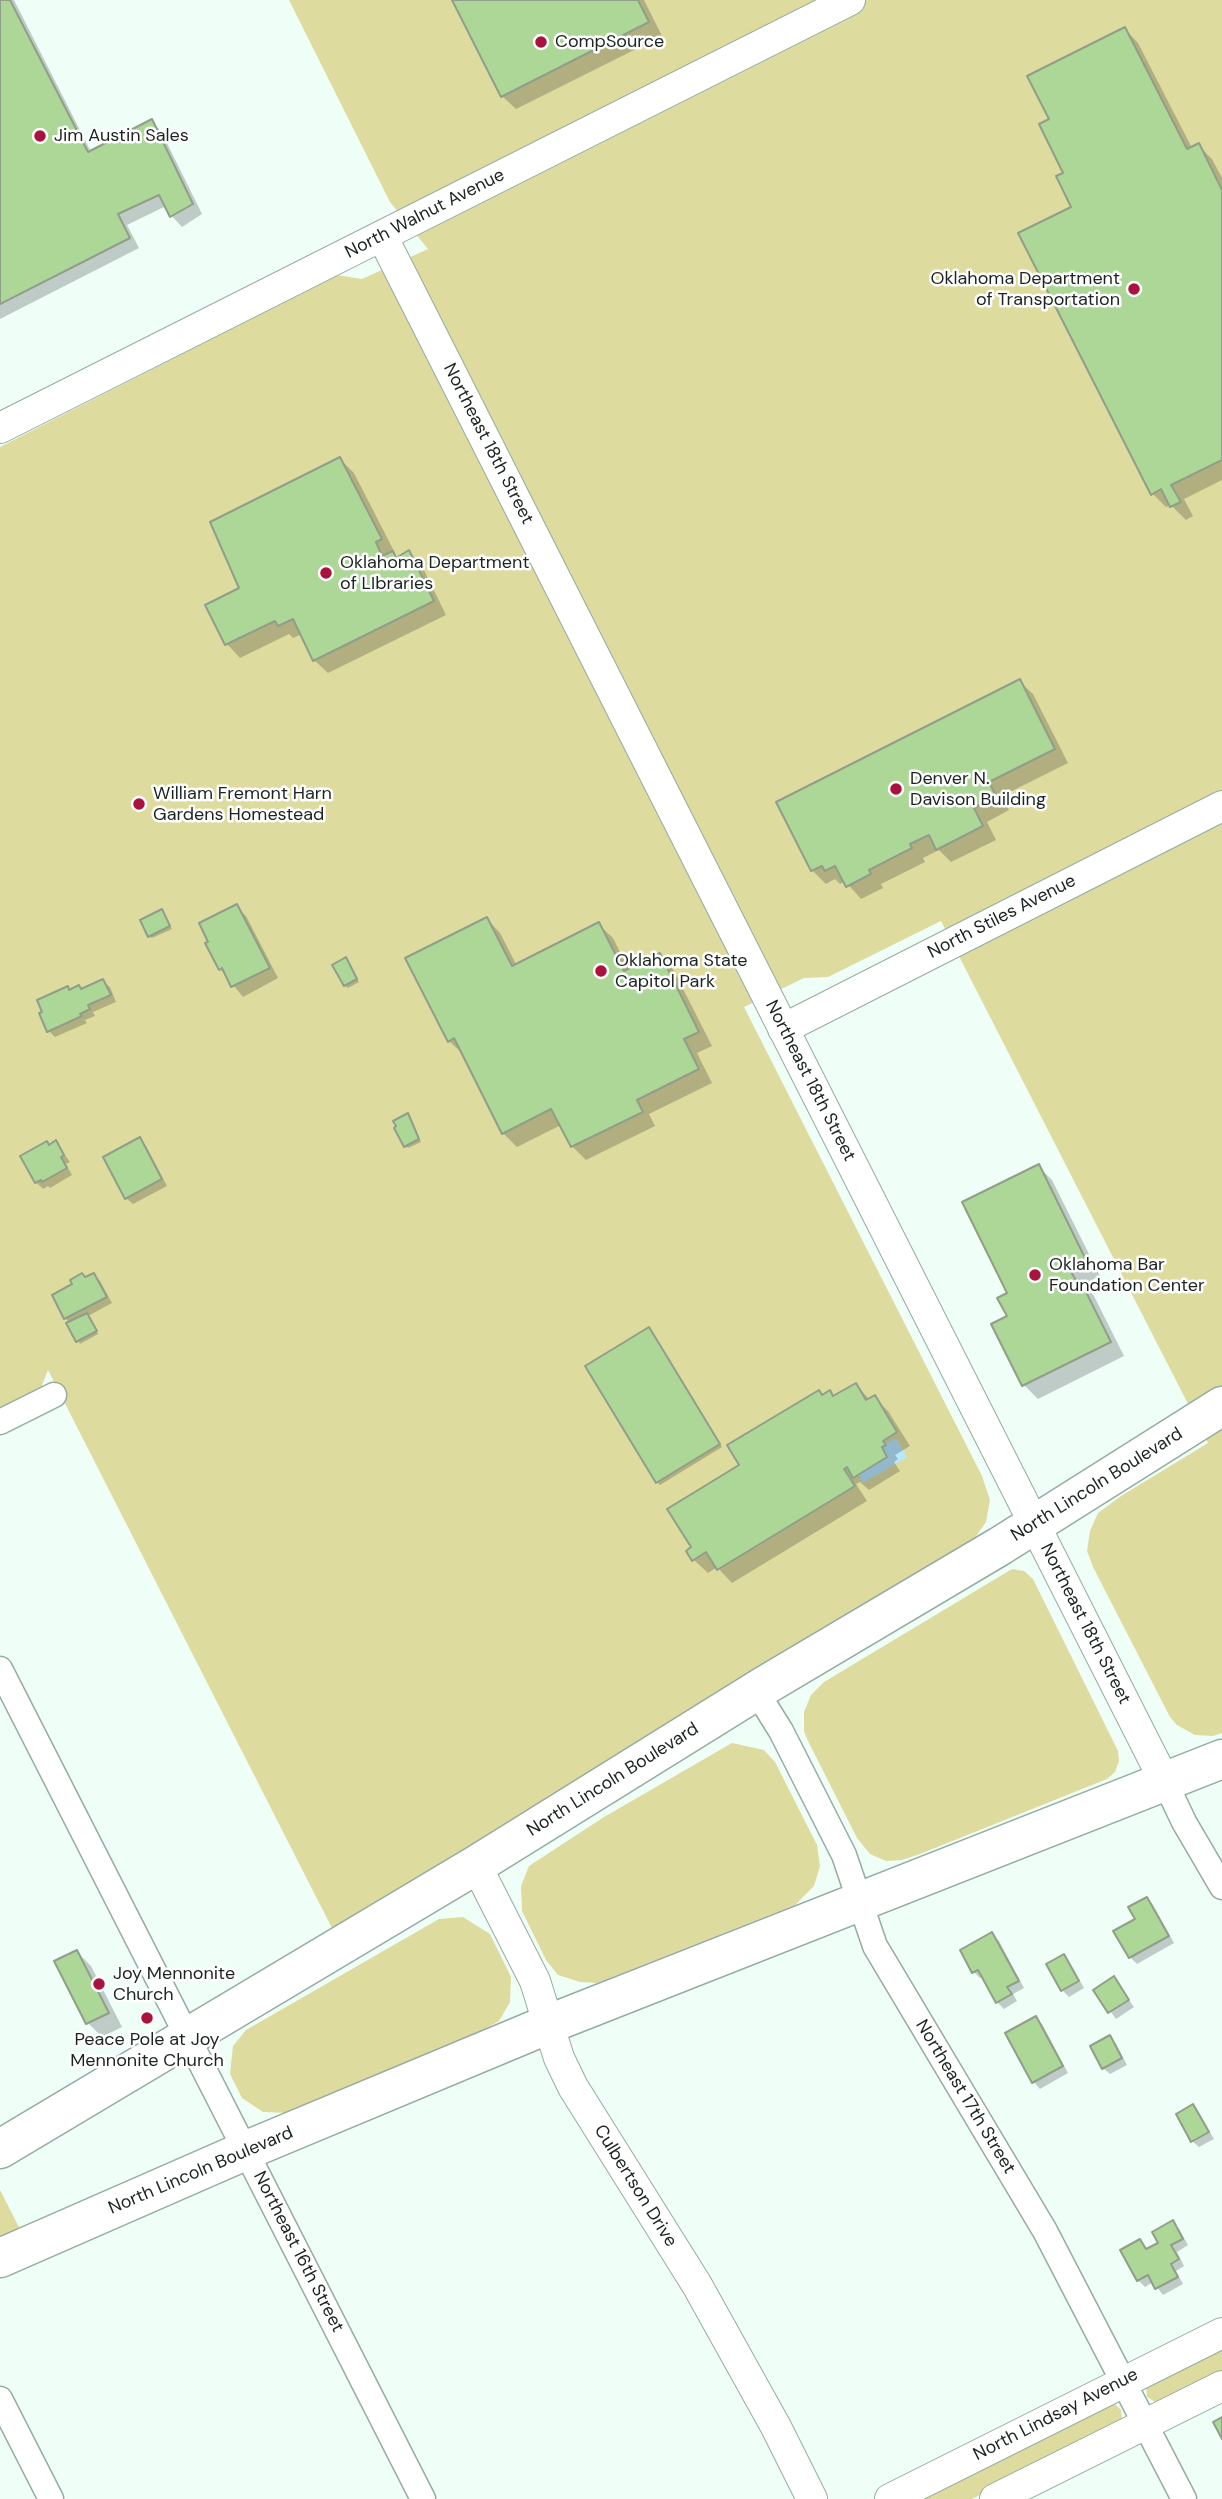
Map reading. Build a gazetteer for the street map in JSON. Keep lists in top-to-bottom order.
{
  "streets": {
    "main road": ["North Lincoln Boulevard"],
    "street": [
      "North Walnut Avenue",
      "Northeast 18th Street",
      "North Stiles Avenue",
      "Northeast 17th Street",
      "Culbertson Drive",
      "Northeast 16th Street",
      "North Lindsay Avenue"
    ]
  },
  "crossings": [
    ["North Walnut Avenue", "Northeast 18th Street"],
    ["Northeast 18th Street", "North Stiles Avenue"],
    ["Northeast 18th Street", "North Lincoln Boulevard"],
    ["North Lincoln Boulevard", "Northeast 17th Street"],
    ["North Lincoln Boulevard", "Culbertson Drive"],
    ["North Lincoln Boulevard", "Northeast 16th Street"],
    ["Northeast 17th Street", "North Lindsay Avenue"]
  ],
  "places": [
    "CompSource",
    "Jim Austin Sales",
    "Oklahoma Department of Transportation",
    "Oklahoma Department of LIbraries",
    "Denver N. Davison Building",
    "William Fremont Harn Gardens Homestead",
    "Oklahoma State Capitol Park",
    "Oklahoma Bar Foundation Center",
    "Joy Mennonite Church",
    "Peace Pole at Joy Mennonite Church"
  ]
}
